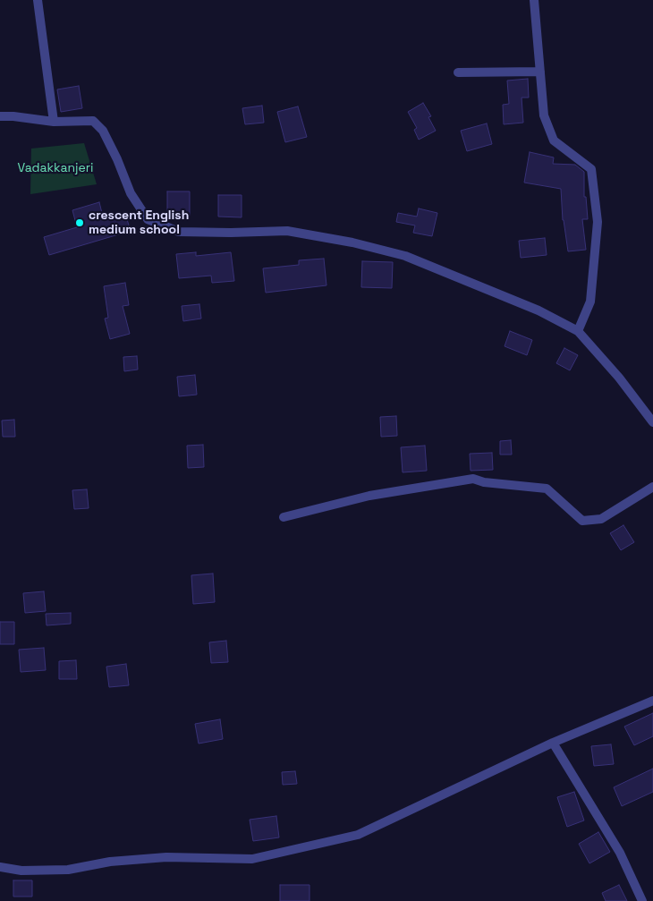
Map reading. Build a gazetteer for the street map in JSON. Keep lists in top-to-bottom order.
{
  "parks": ["Vadakkanjeri"],
  "places": ["crescent English medium school"]
}
